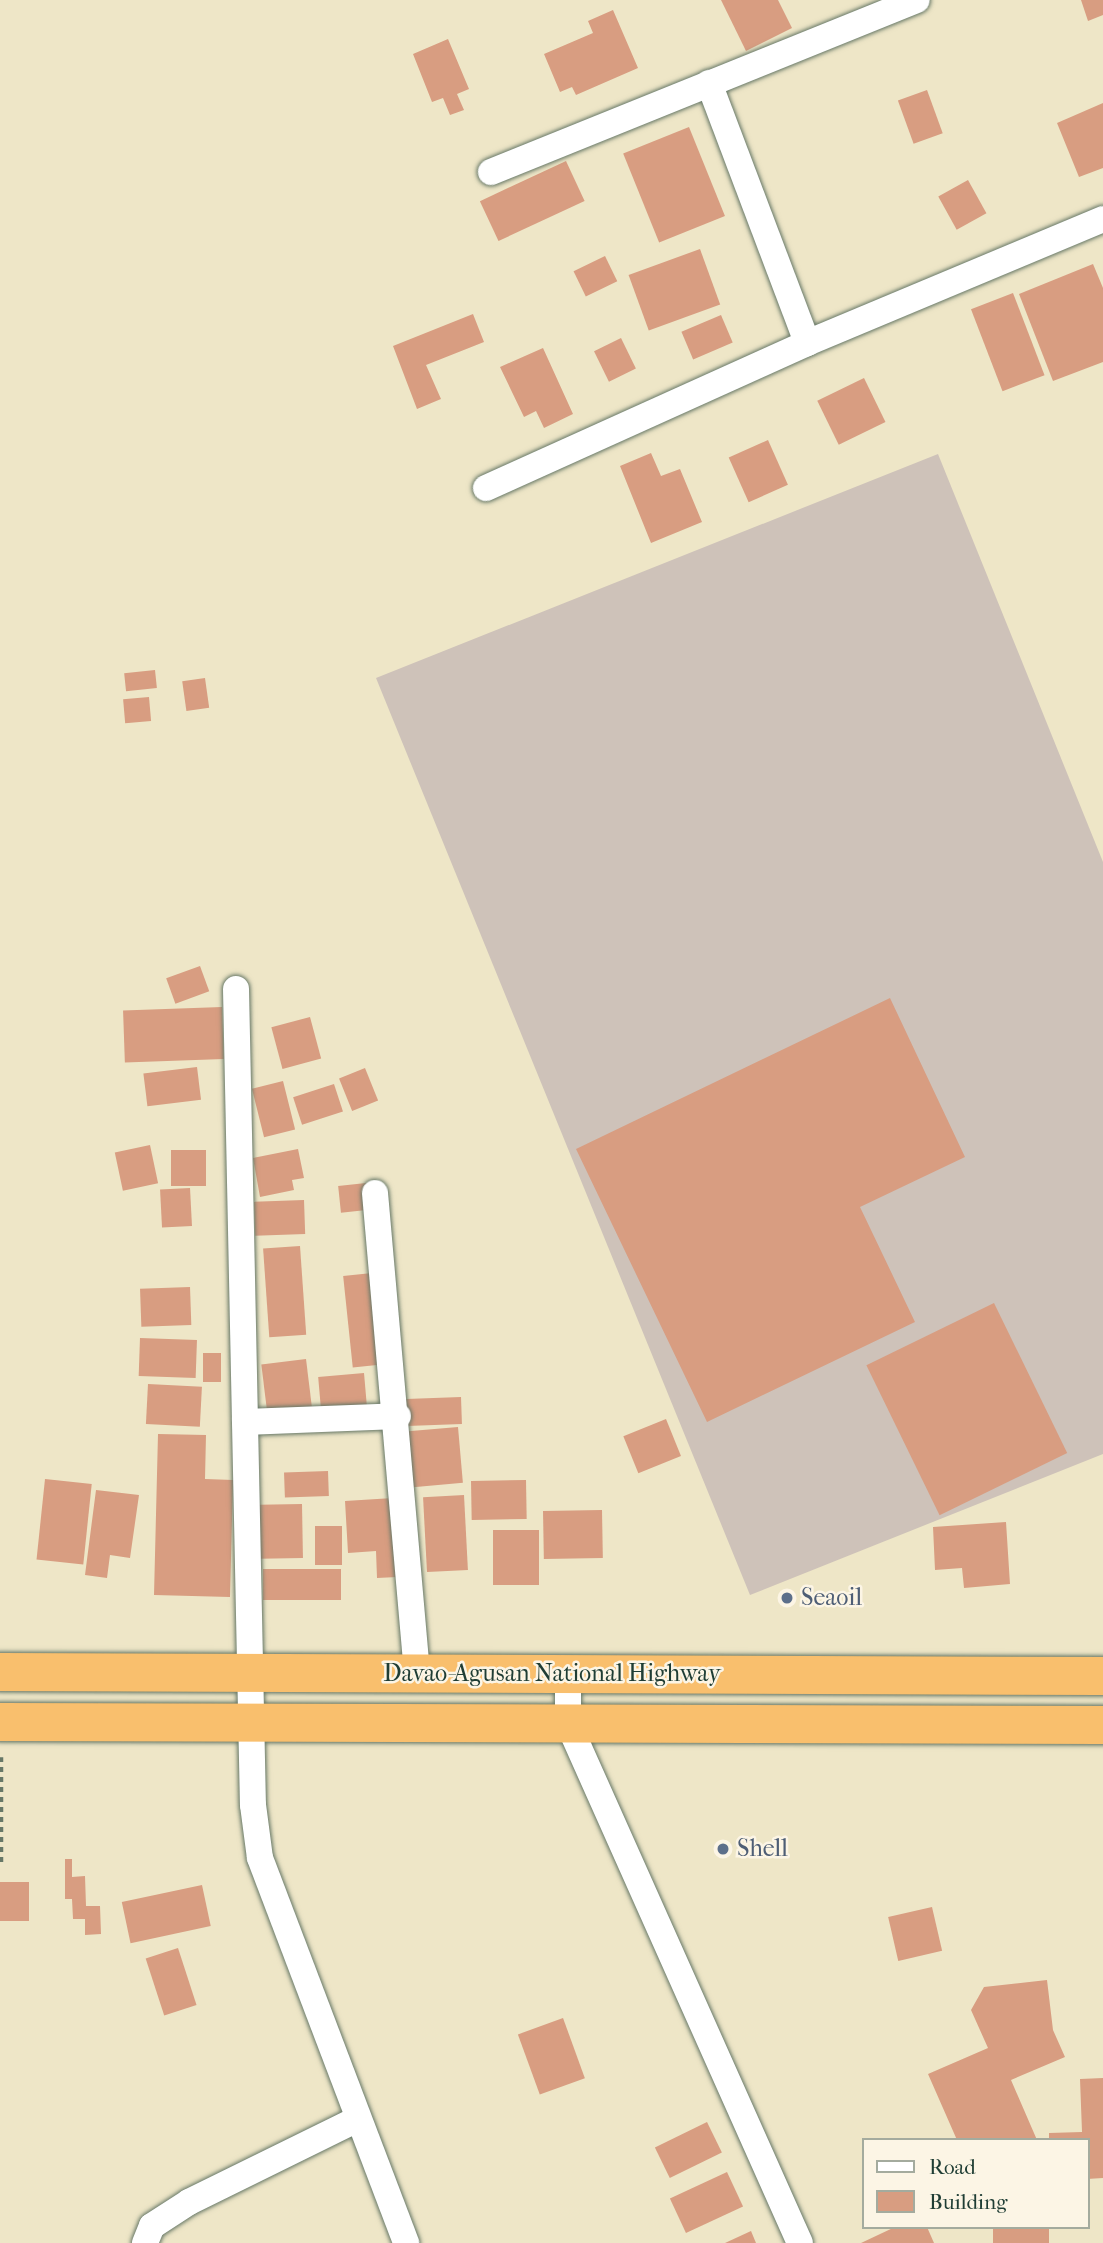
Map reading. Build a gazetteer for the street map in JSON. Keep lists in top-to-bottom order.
{
  "streets": {
    "highway": ["Davao-Agusan National Highway"]
  },
  "places": ["Seaoil", "Shell"],
  "legend": ["Road", "Building"]
}
